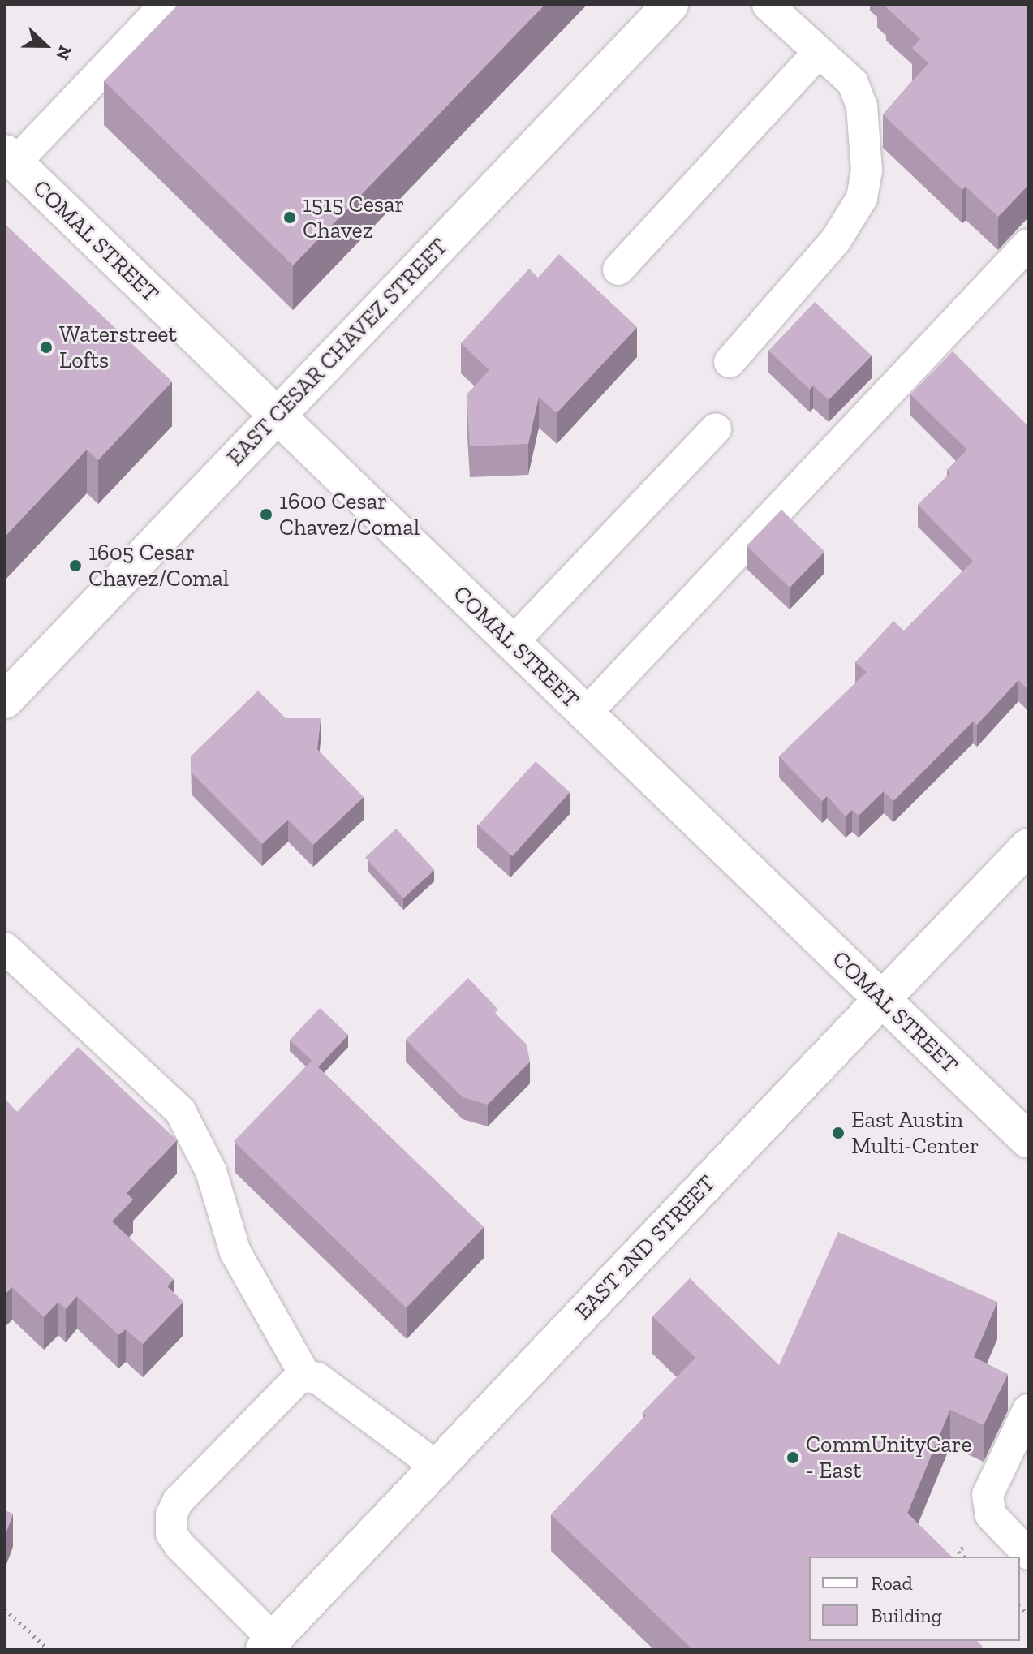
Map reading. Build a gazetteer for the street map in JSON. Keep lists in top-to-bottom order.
{
  "streets": {
    "street": ["COMAL STREET", "EAST CESAR CHAVEZ STREET", "EAST 2ND STREET"]
  },
  "crossings": [
    ["COMAL STREET", "EAST CESAR CHAVEZ STREET"],
    ["COMAL STREET", "EAST 2ND STREET"]
  ],
  "places": [
    "1515 Cesar Chavez",
    "Waterstreet Lofts",
    "1600 Cesar Chavez/Comal",
    "1605 Cesar Chavez/Comal",
    "East Austin Multi-Center",
    "CommUnityCare - East"
  ],
  "legend": ["Road", "Building"],
  "north": "right"
}
